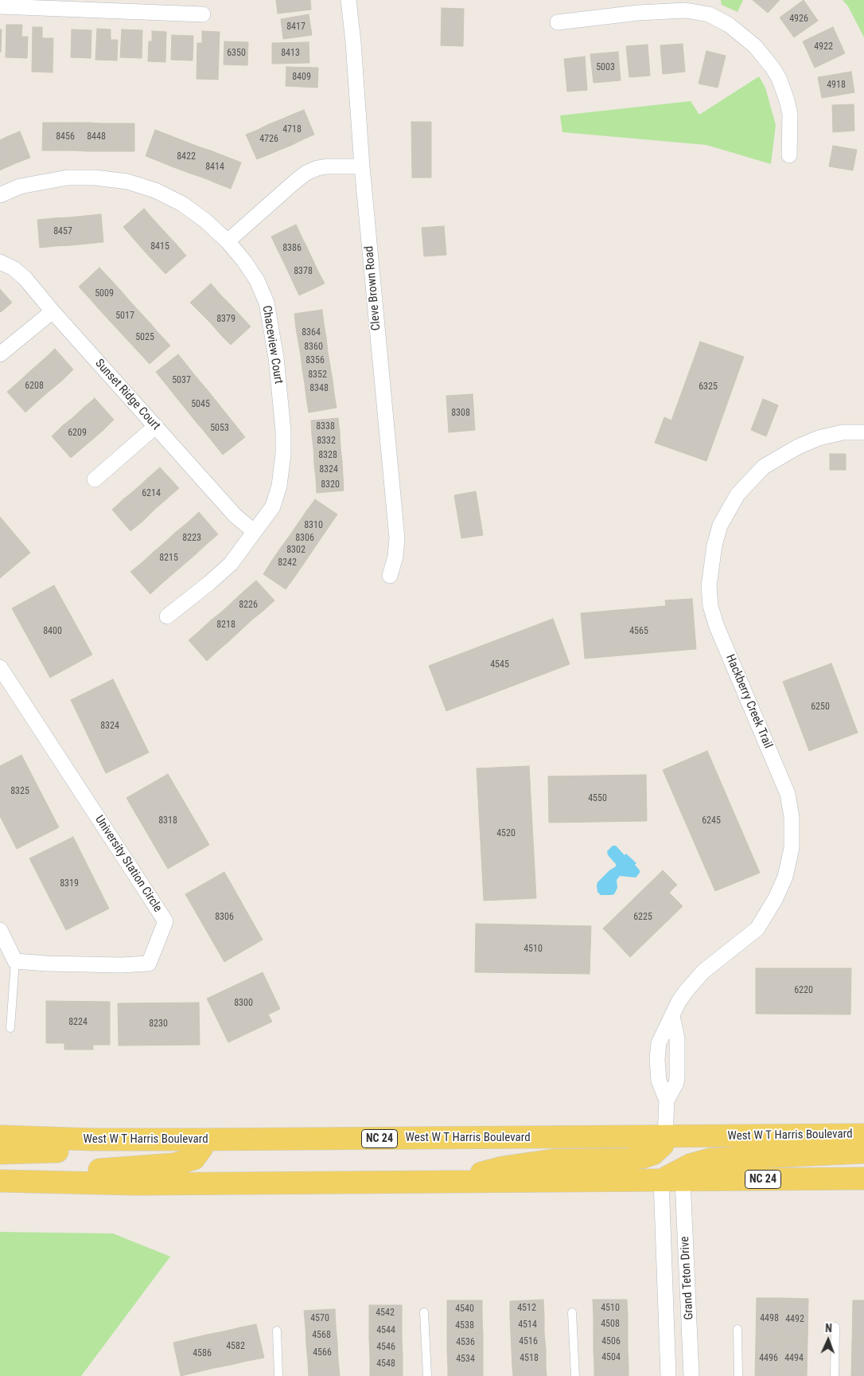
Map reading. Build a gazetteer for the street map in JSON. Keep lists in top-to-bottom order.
{
  "streets": {
    "main road": ["West W T Harris Boulevard", "NC 24"],
    "street": [
      "Cleve Brown Road",
      "Chaceview Court",
      "Sunset Ridge Court",
      "Hackberry Creek Trail",
      "University Station Circle",
      "Grand Teton Drive"
    ]
  },
  "crossings": [
    ["Chaceview Court", "Sunset Ridge Court"],
    ["Hackberry Creek Trail", "West W T Harris Boulevard"],
    ["NC 24", "Grand Teton Drive"]
  ],
  "house_numbers": [
    "4926",
    "8417",
    "4922",
    "6350",
    "8413",
    "5003",
    "8409",
    "4918",
    "4718",
    "8456",
    "8448",
    "4726",
    "8422",
    "8414",
    "8457",
    "8415",
    "8386",
    "8378",
    "5009",
    "5017",
    "8379",
    "8364",
    "5025",
    "8360",
    "8356",
    "8352",
    "5037",
    "6208",
    "6325",
    "8348",
    "5045",
    "8308",
    "8338",
    "5053",
    "6209",
    "8332",
    "8328",
    "8324",
    "8320",
    "6214",
    "8310",
    "8223",
    "8306",
    "8302",
    "8215",
    "8242",
    "8226",
    "8218",
    "8400",
    "4565",
    "4545",
    "6250",
    "8324",
    "8325",
    "4550",
    "8318",
    "6245",
    "4520",
    "8319",
    "8306",
    "6225",
    "4510",
    "6220",
    "8300",
    "8224",
    "8230",
    "4512",
    "4510",
    "4540",
    "4542",
    "4570",
    "4498",
    "4492",
    "4508",
    "4514",
    "4538",
    "4544",
    "4568",
    "4516",
    "4506",
    "4536",
    "4582",
    "4546",
    "4566",
    "4586",
    "4504",
    "4518",
    "4496",
    "4494",
    "4534",
    "4548"
  ],
  "north": "top"
}
